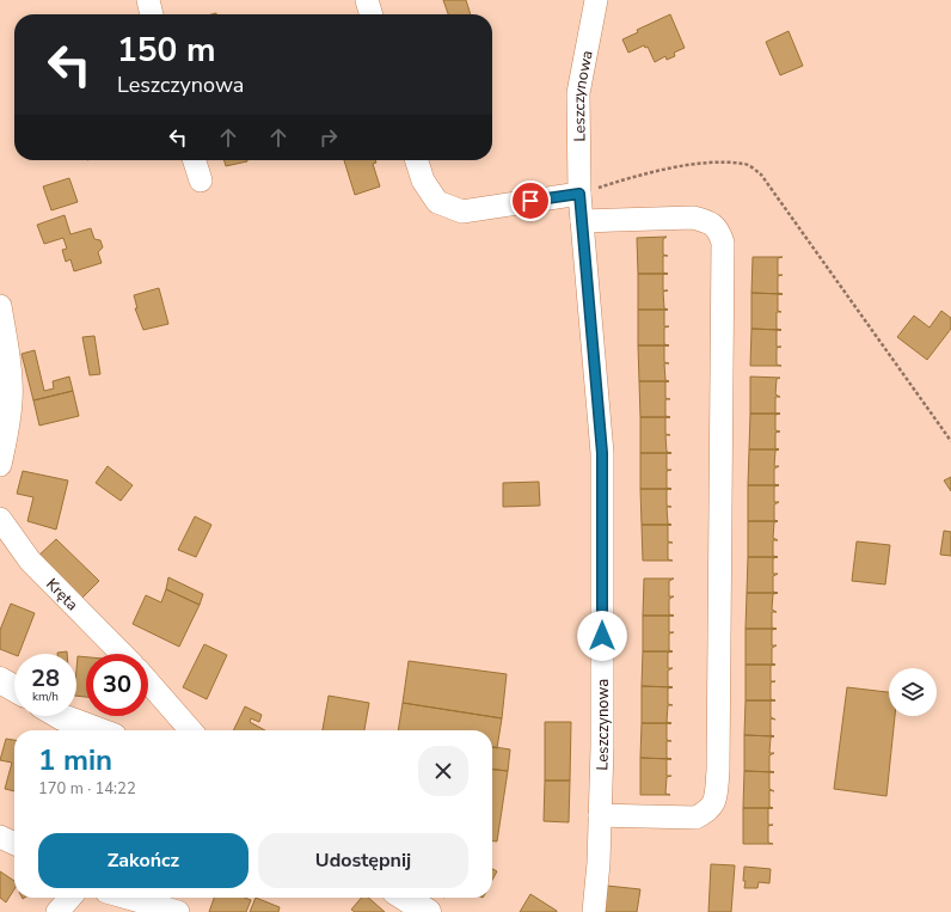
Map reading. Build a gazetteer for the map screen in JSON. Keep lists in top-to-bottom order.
{
  "streets": {
    "street": ["Leszczynowa", "Kręta"]
  },
  "page": {
    "turn": ["150 m", "Leszczynowa"],
    "speed": "28 km/h",
    "limit": "30",
    "heading": ["1 min", "170 m · 14:22"],
    "buttons": ["Zakończ", "Udostępnij"]
  }
}
